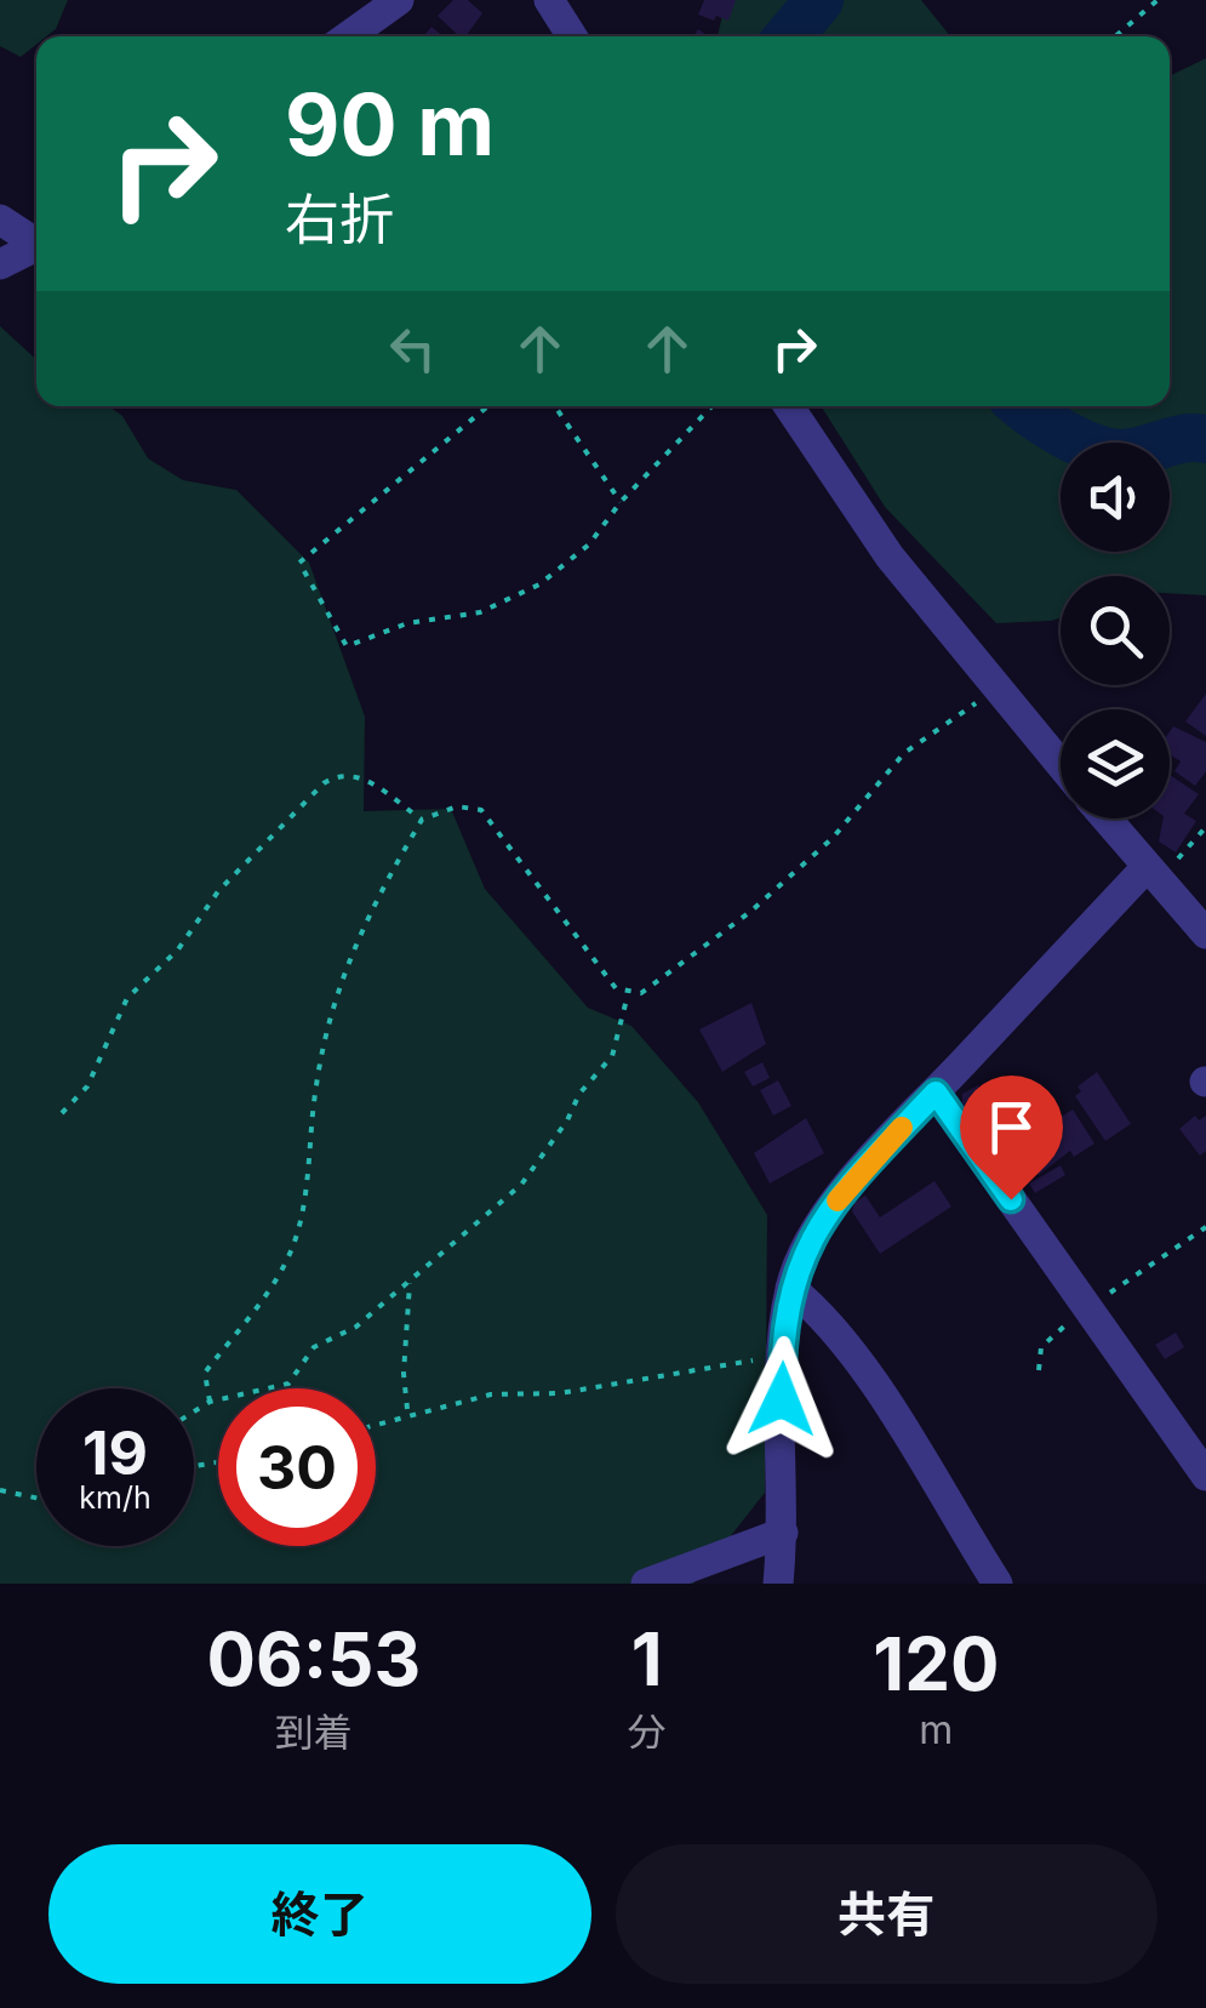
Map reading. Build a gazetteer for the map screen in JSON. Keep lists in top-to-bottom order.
{
  "page": {
    "turn": ["90 m", "右折"],
    "speed": "19 km/h",
    "limit": "30",
    "eta": [
      "06:53",
      "到着",
      "1",
      "分",
      "120",
      "m"
    ],
    "buttons": ["終了", "共有"]
  }
}
